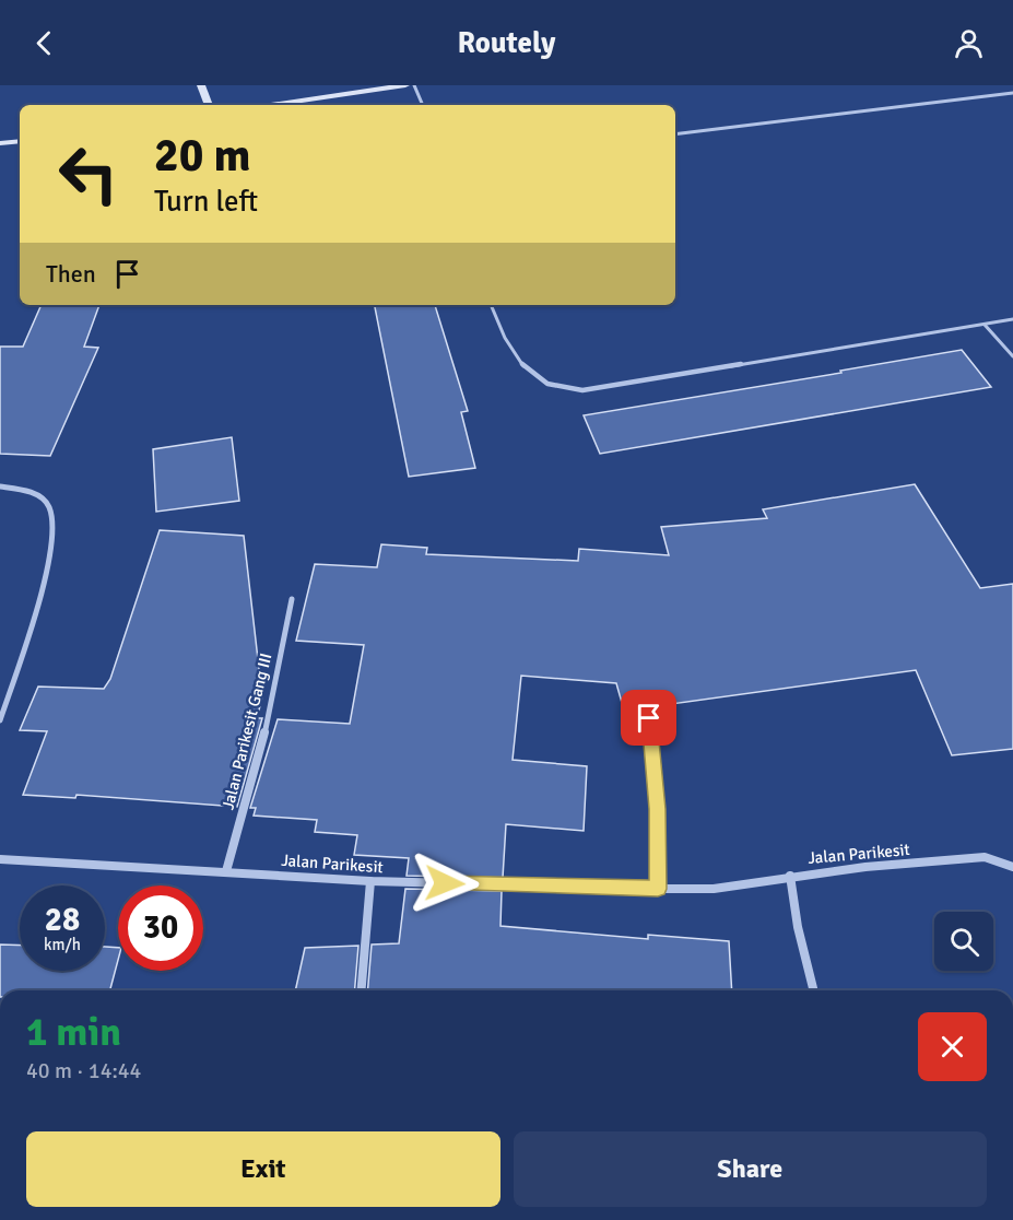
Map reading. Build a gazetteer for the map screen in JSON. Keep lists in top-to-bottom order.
{
  "streets": {
    "street": ["Jalan Parikesit Gang III", "Jalan Parikesit"]
  },
  "crossings": [
    ["Jalan Parikesit Gang III", "Jalan Parikesit"]
  ],
  "page": {
    "header": "Routely",
    "turn": ["20 m", "Turn left"],
    "then": "Then",
    "speed": "28 km/h",
    "limit": "30",
    "heading": ["1 min", "40 m · 14:44"],
    "buttons": ["Exit", "Share"]
  }
}
